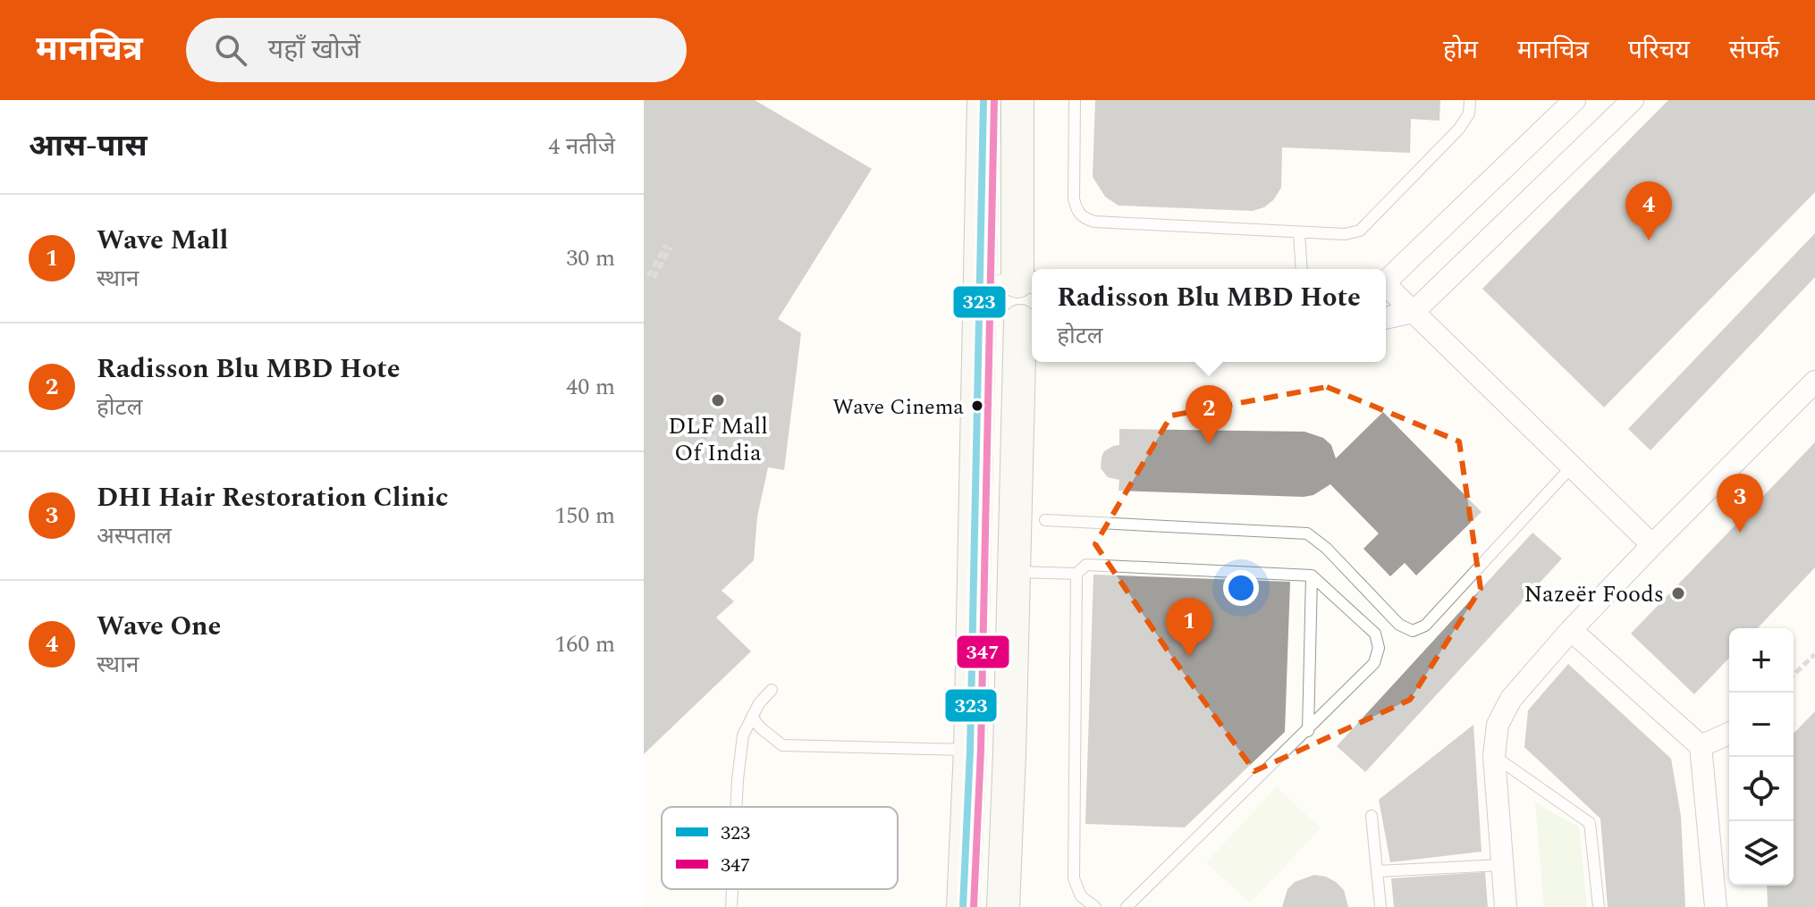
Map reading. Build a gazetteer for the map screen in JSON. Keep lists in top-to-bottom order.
{
  "places": ["DLF Mall Of India", "Wave Cinema", "Nazeër Foods"],
  "lines": ["transit line 323", "transit line 347"],
  "legend": ["323", "347"],
  "page": {
    "header": "मानचित्र",
    "search": "यहाँ खोजें",
    "nav": [
      "होम",
      "मानचित्र",
      "परिचय",
      "संपर्क"
    ],
    "heading": ["आस-पास", "4 नतीजे"],
    "pins": [
      "4",
      "2",
      "3",
      "1"
    ],
    "list": [
      {
        "mark": "1",
        "name": "Wave Mall",
        "note": "स्थान",
        "value": "30 m"
      },
      {
        "mark": "2",
        "name": "Radisson Blu MBD Hote",
        "note": "होटल",
        "value": "40 m"
      },
      {
        "mark": "3",
        "name": "DHI Hair Restoration Clinic",
        "note": "अस्पताल",
        "value": "150 m"
      },
      {
        "mark": "4",
        "name": "Wave One",
        "note": "स्थान",
        "value": "160 m"
      }
    ],
    "popup": ["Radisson Blu MBD Hote", "होटल"],
    "map_buttons": ["+", "−"]
  }
}
